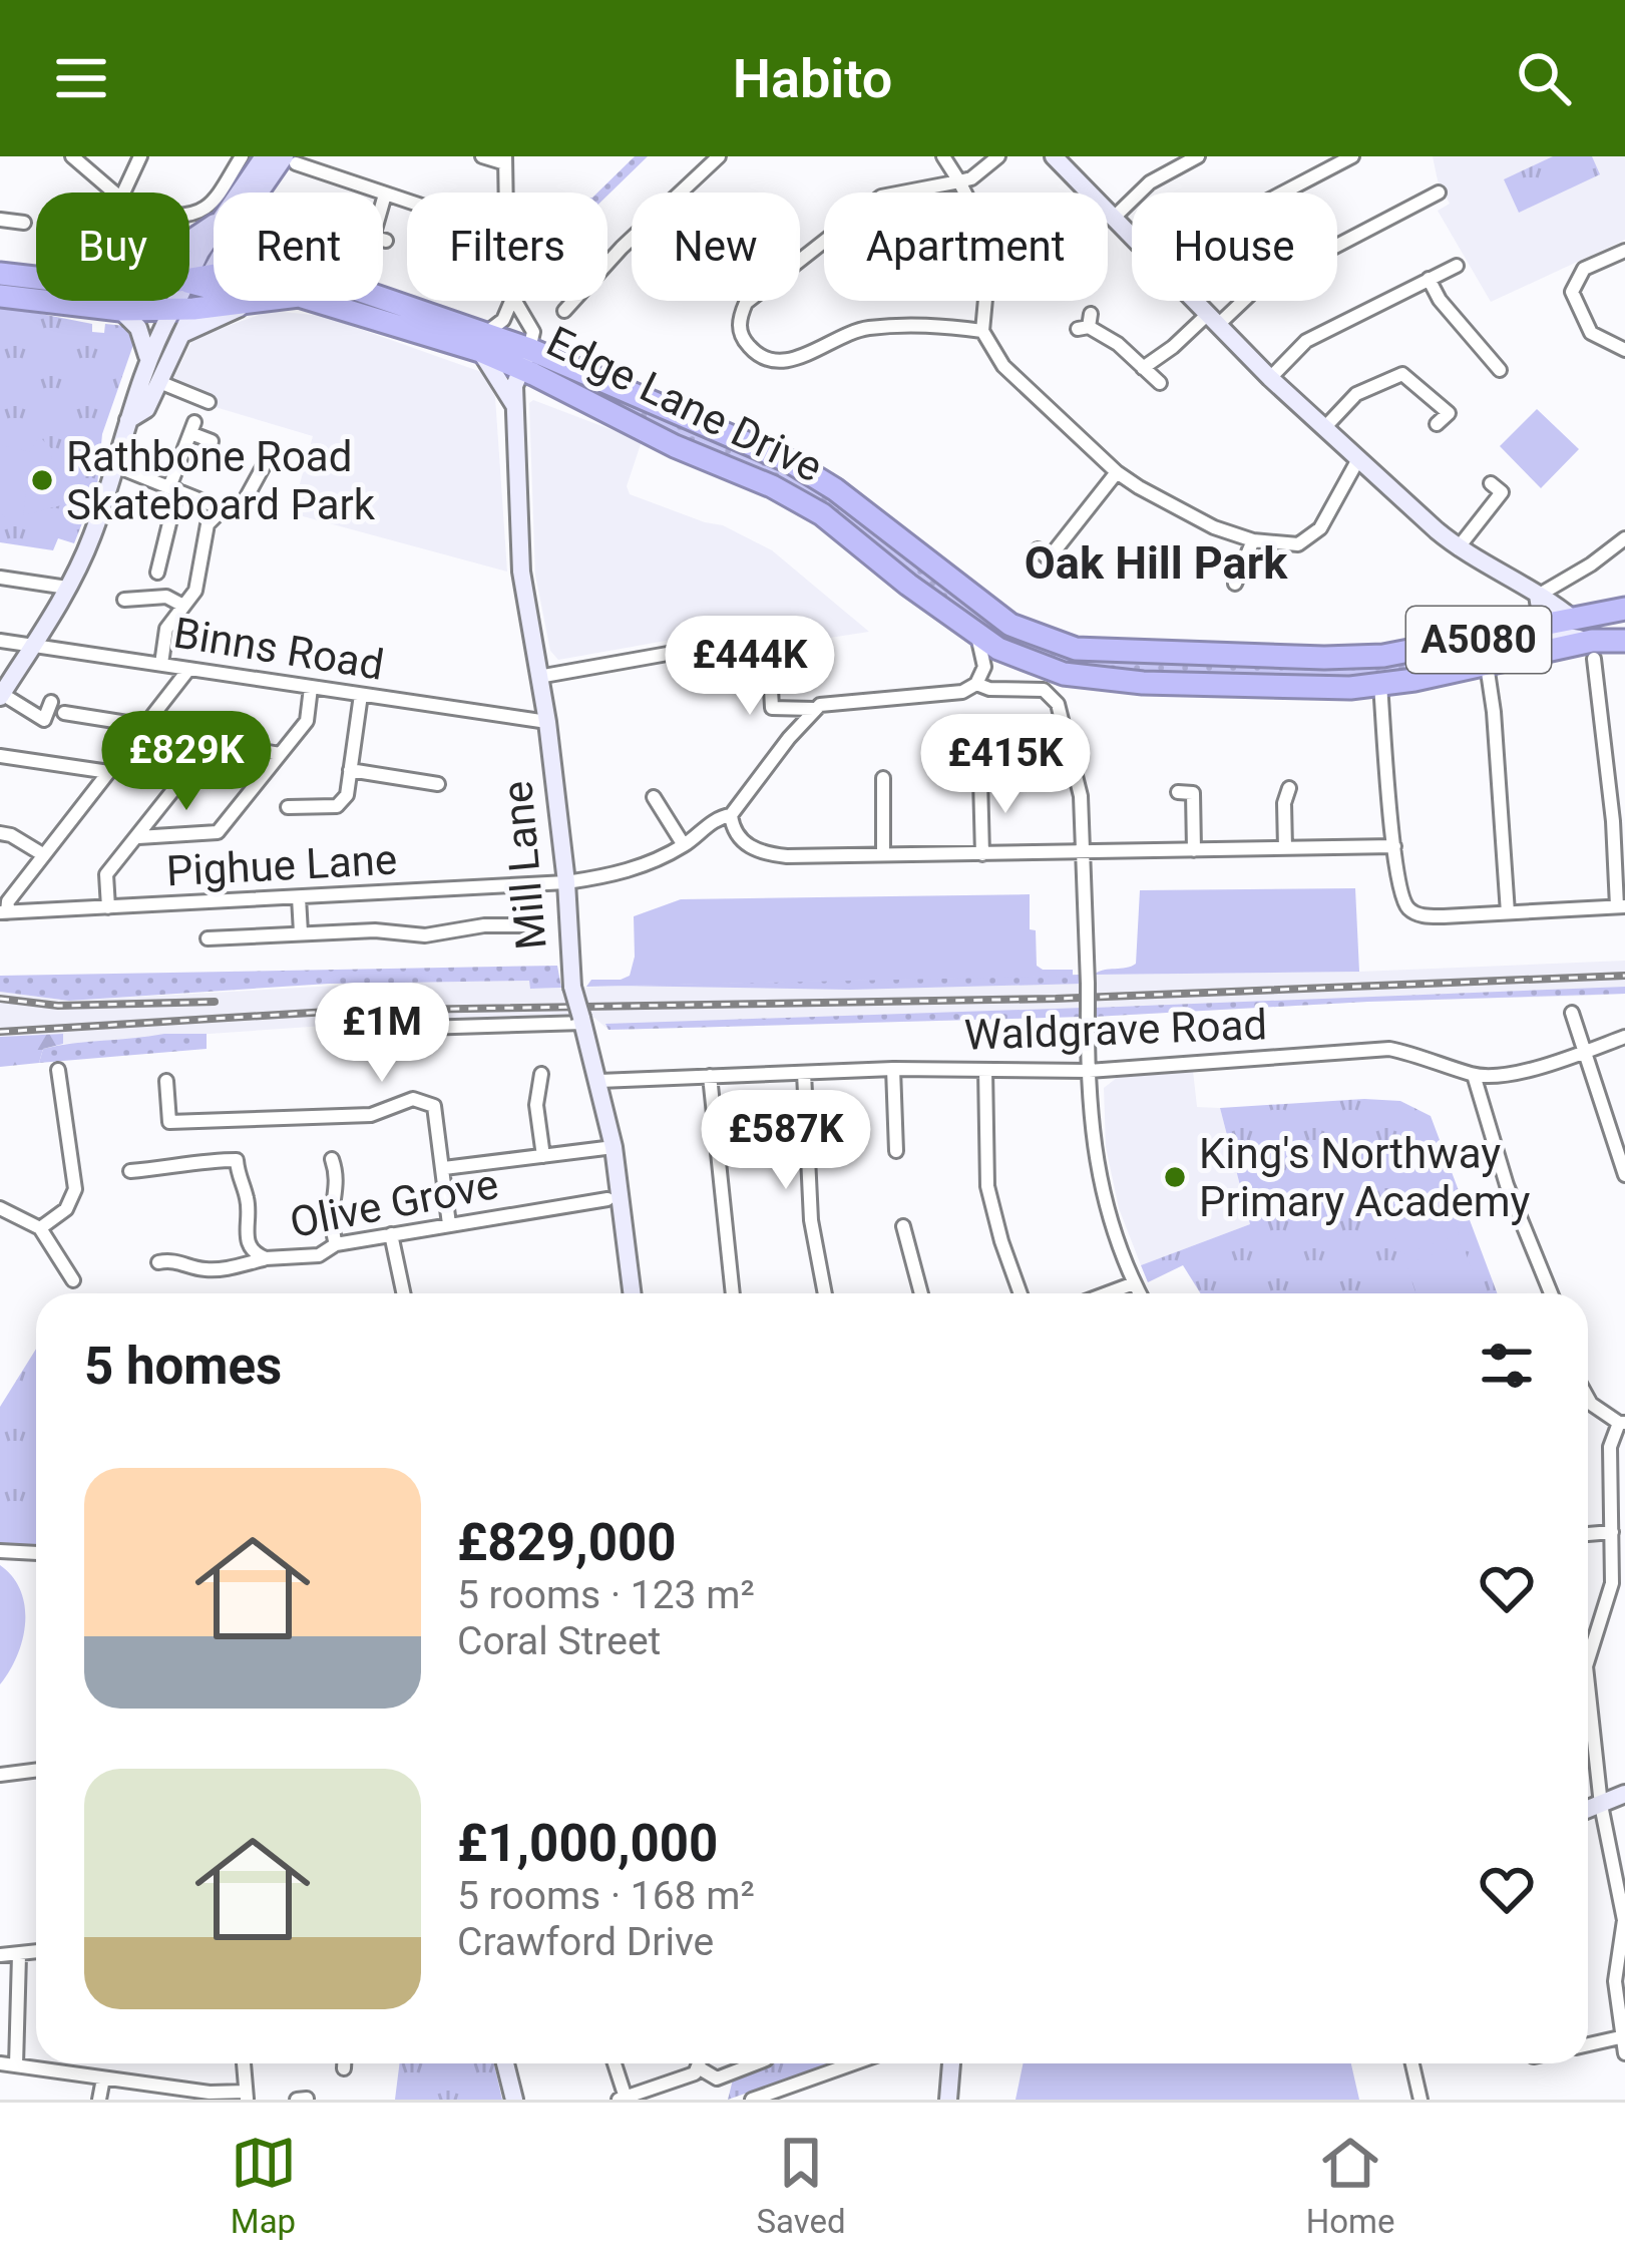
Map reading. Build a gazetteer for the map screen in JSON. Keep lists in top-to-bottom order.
{
  "streets": {
    "highway": ["Edge Lane Drive", "A5080"],
    "main road": ["Mill Lane"],
    "street": [
      "Binns Road",
      "Pighue Lane",
      "Waldgrave Road",
      "Olive Grove"
    ]
  },
  "crossings": [
    ["Edge Lane Drive", "Mill Lane"],
    ["Binns Road", "Mill Lane"],
    ["Pighue Lane", "Mill Lane"],
    ["Mill Lane", "Waldgrave Road"]
  ],
  "districts": ["Oak Hill Park"],
  "places": ["Rathbone Road Skateboard Park", "King's Northway Primary Academy"],
  "page": {
    "header": "Habito",
    "chip": [
      "Buy",
      "Rent",
      "Filters",
      "New",
      "Apartment",
      "House"
    ],
    "price": [
      "£444K",
      "£829K",
      "£415K",
      "£1M",
      "£587K"
    ],
    "heading": "5 homes",
    "list": [
      {
        "name": "£829,000",
        "note": "5 rooms · 123 m² · Coral Street"
      },
      {
        "name": "£1,000,000",
        "note": "5 rooms · 168 m² · Crawford Drive"
      }
    ],
    "tabs": ["Map", "Saved", "Home"]
  }
}
